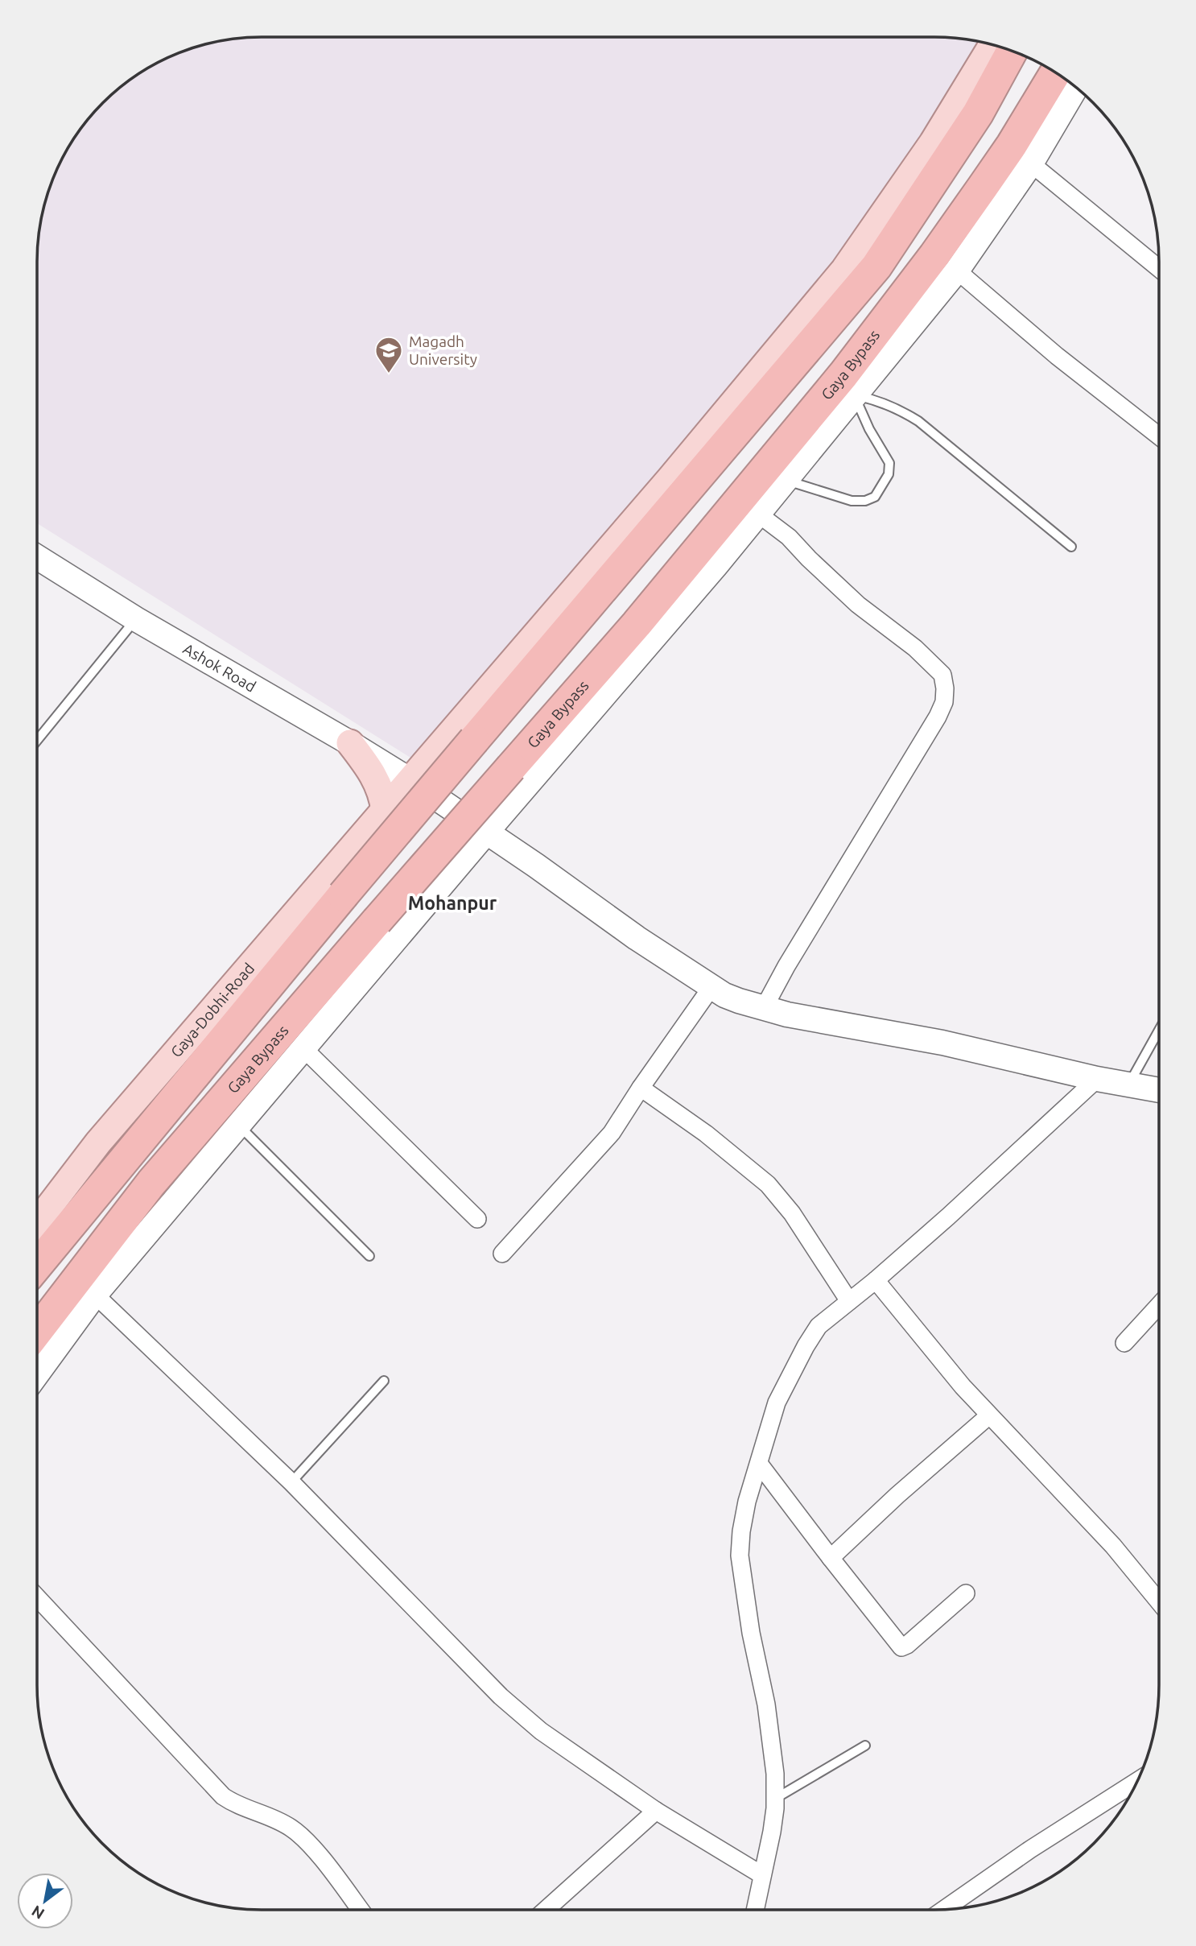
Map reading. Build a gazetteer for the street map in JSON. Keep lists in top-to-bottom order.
{
  "streets": {
    "highway": ["Gaya Bypass"],
    "main road": ["Gaya-Dobhi-Road"],
    "street": ["Ashok Road"]
  },
  "crossings": [
    ["Ashok Road", "Gaya-Dobhi-Road"]
  ],
  "districts": ["Mohanpur"],
  "places": {
    "school or university": ["Magadh University"]
  },
  "north": "bottom left"
}
